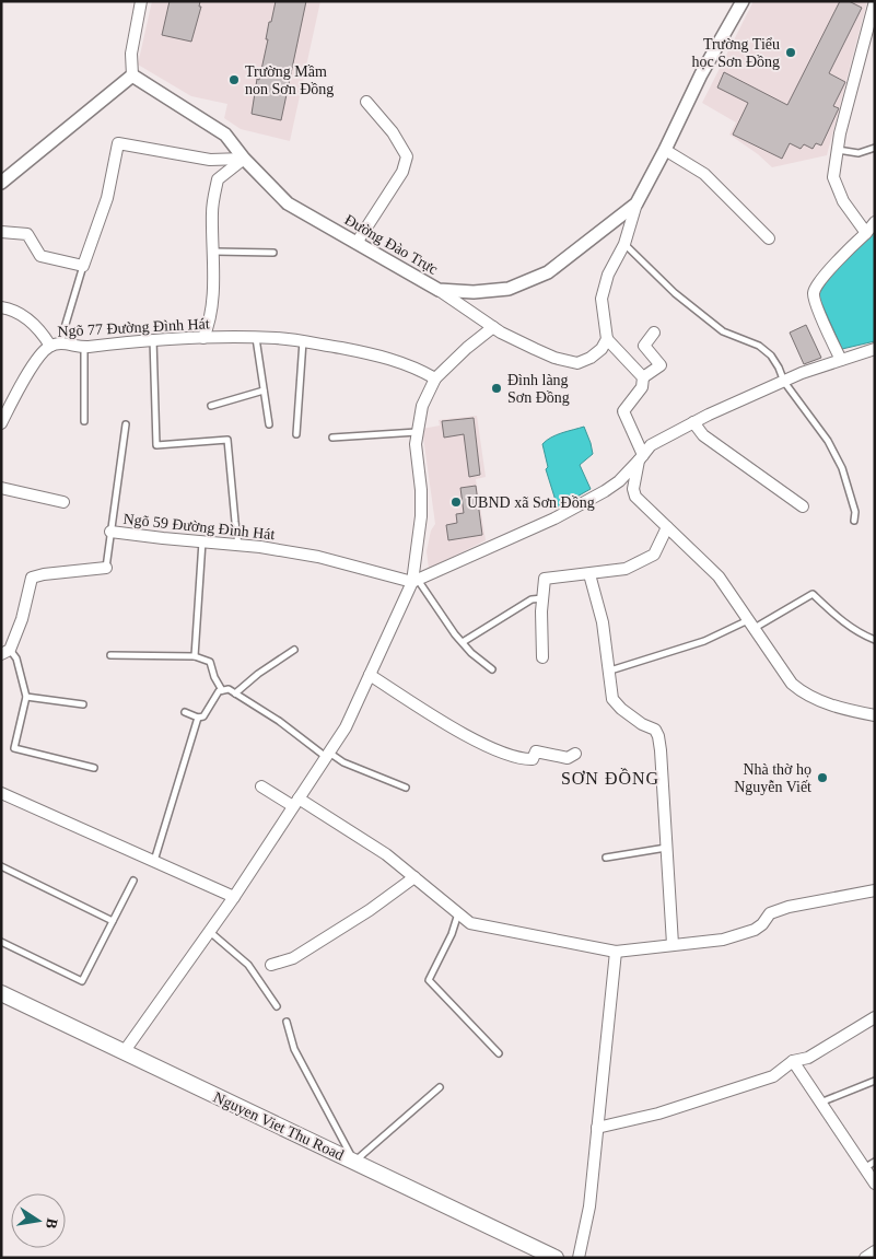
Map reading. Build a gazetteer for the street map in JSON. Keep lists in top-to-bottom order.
{
  "streets": {
    "main road": ["Nguyen Viet Thu Road"],
    "street": ["Đường Đào Trực", "Ngõ 77 Đường Đình Hát", "Ngõ 59 Đường Đình Hát"]
  },
  "districts": ["SƠN ĐỒNG"],
  "places": [
    "Trường Tiểu học Sơn Đồng",
    "Trường Mầm non Sơn Đồng",
    "Đình làng Sơn Đồng",
    "UBND xã Sơn Đồng",
    "Nhà thờ họ Nguyễn Viết"
  ],
  "north": "right"
}
